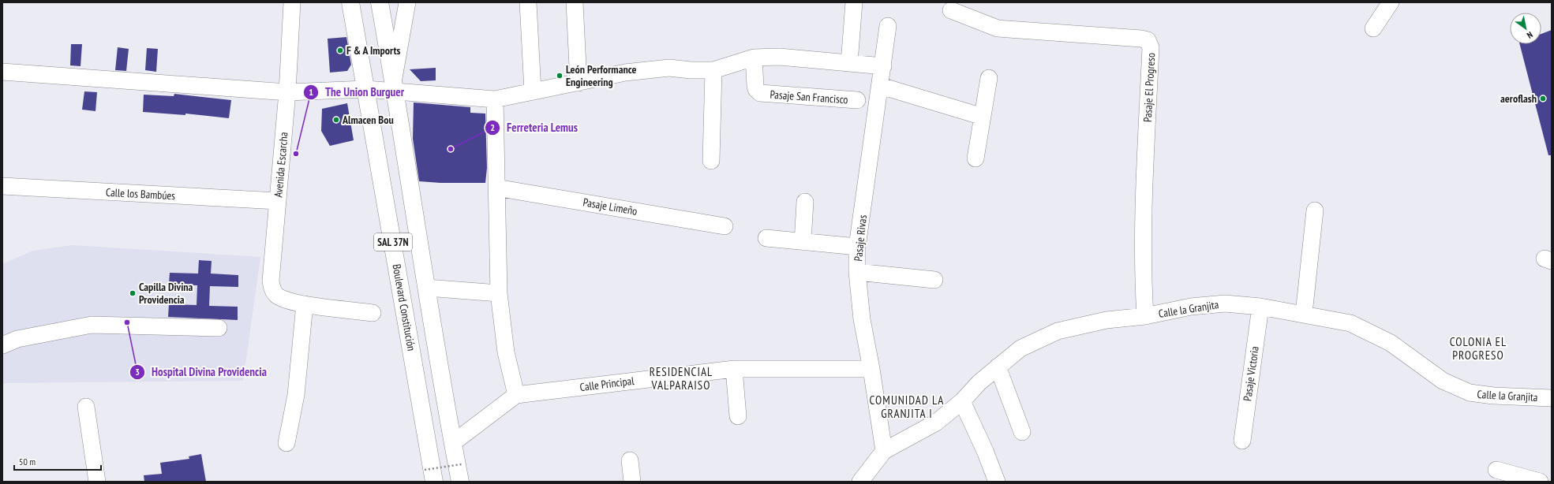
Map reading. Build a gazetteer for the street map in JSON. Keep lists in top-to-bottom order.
{
  "streets": {
    "highway": ["SAL 37N", "Boulevard Constitución"],
    "street": [
      "Pasaje El Progreso",
      "Pasaje San Francisco",
      "Avenida Escarcha",
      "Calle los Bambúes",
      "Pasaje Limeño",
      "Pasaje Rivas",
      "Calle la Granjita",
      "Pasaje Victoria",
      "Calle Principal"
    ]
  },
  "crossings": [
    ["Pasaje El Progreso", "Calle la Granjita"],
    ["Avenida Escarcha", "Calle los Bambúes"],
    ["Pasaje Rivas", "Calle la Granjita"],
    ["Pasaje Rivas", "Calle Principal"],
    ["Calle la Granjita", "Pasaje Victoria"]
  ],
  "districts": ["COLONIA EL PROGRESO", "RESIDENCIAL VALPARAISO", "COMUNIDAD LA GRANJITA I"],
  "places": [
    "F & A Imports",
    "León Performance Engineering",
    "aeroflash",
    "Almacen Bou",
    "Ferreteria Lemus",
    "The Union Burguer",
    "Capilla Divina Providencia",
    "Hospital Divina Providencia"
  ],
  "scale_bar": "50 m",
  "north": "bottom right"
}
